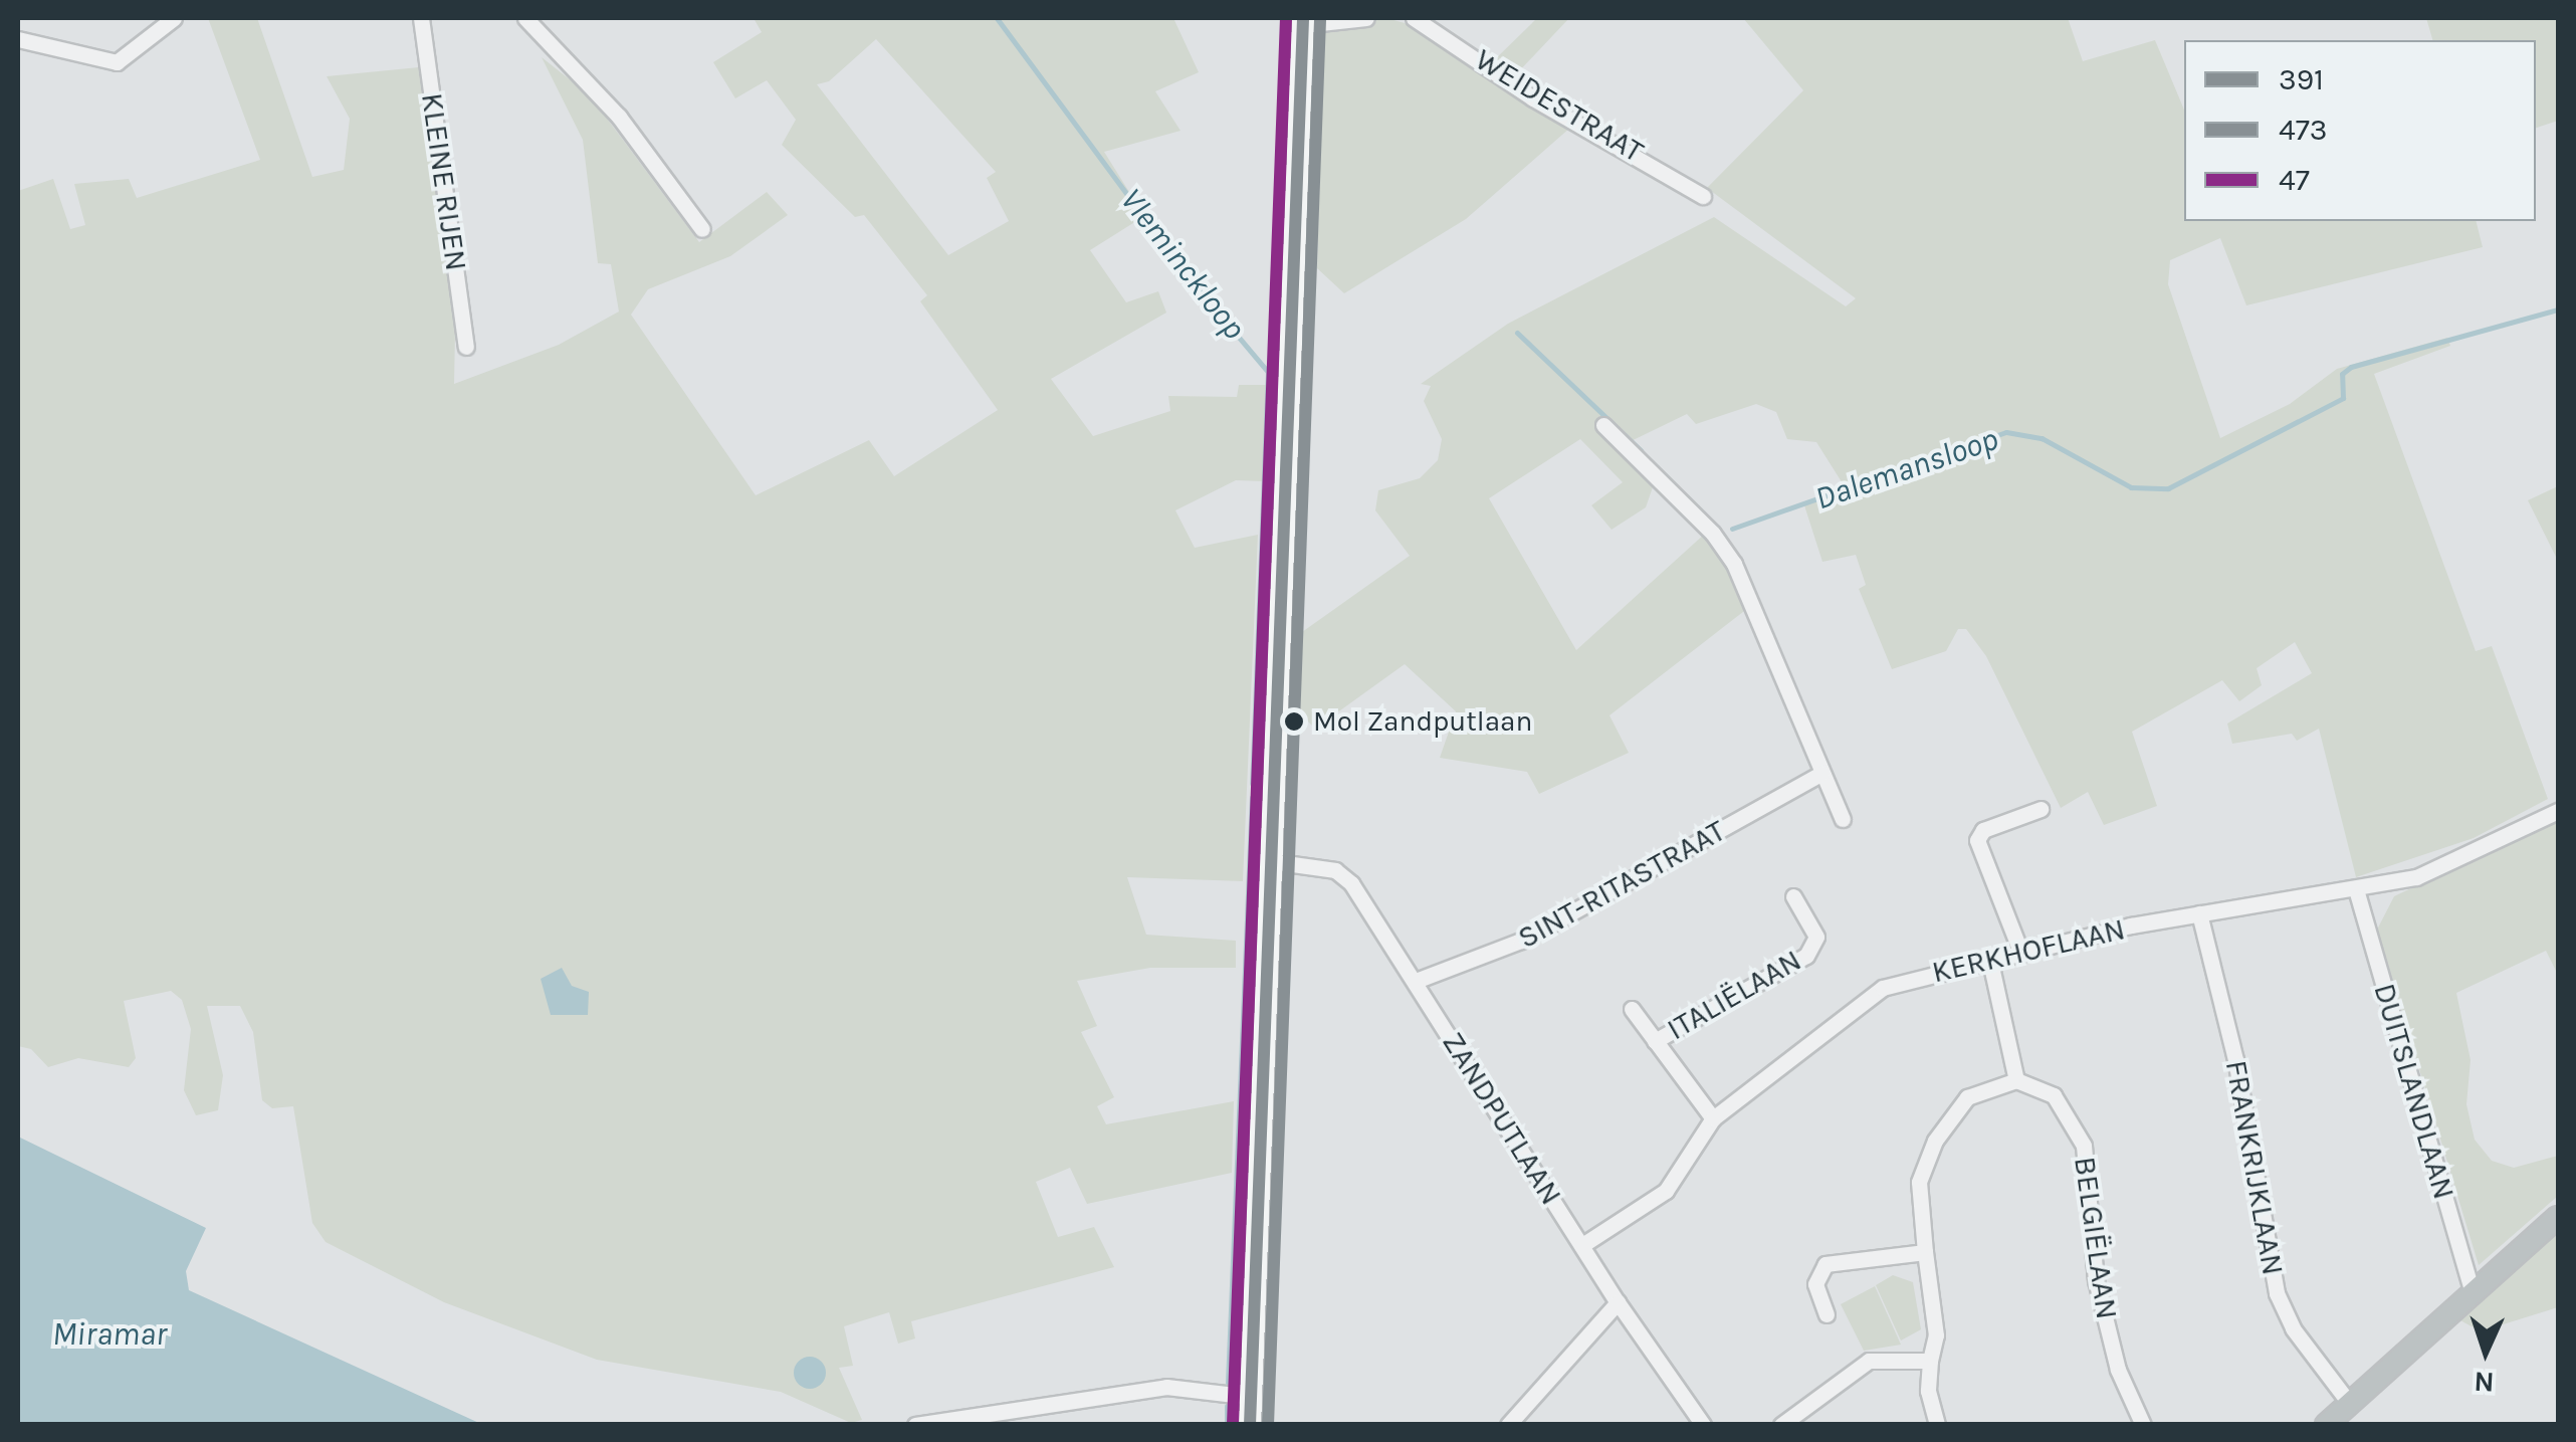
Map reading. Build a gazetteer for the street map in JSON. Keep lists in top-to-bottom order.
{
  "streets": {
    "street": [
      "WEIDESTRAAT",
      "KLEINE RIJEN",
      "SINT-RITASTRAAT",
      "KERKHOFLAAN",
      "ITALIËLAAN",
      "DUITSLANDLAAN",
      "ZANDPUTLAAN",
      "FRANKRIJKLAAN",
      "BELGIËLAAN"
    ]
  },
  "crossings": [
    ["SINT-RITASTRAAT", "ZANDPUTLAAN"],
    ["KERKHOFLAAN", "ITALIËLAAN"],
    ["KERKHOFLAAN", "DUITSLANDLAAN"],
    ["KERKHOFLAAN", "ZANDPUTLAAN"],
    ["KERKHOFLAAN", "FRANKRIJKLAAN"]
  ],
  "water": ["Vleminckloop", "Dalemansloop", "Miramar"],
  "places": ["Mol Zandputlaan"],
  "lines": ["transit line 391", "transit line 47", "transit line 473"],
  "legend": ["391", "473", "47"],
  "north": "bottom"
}
